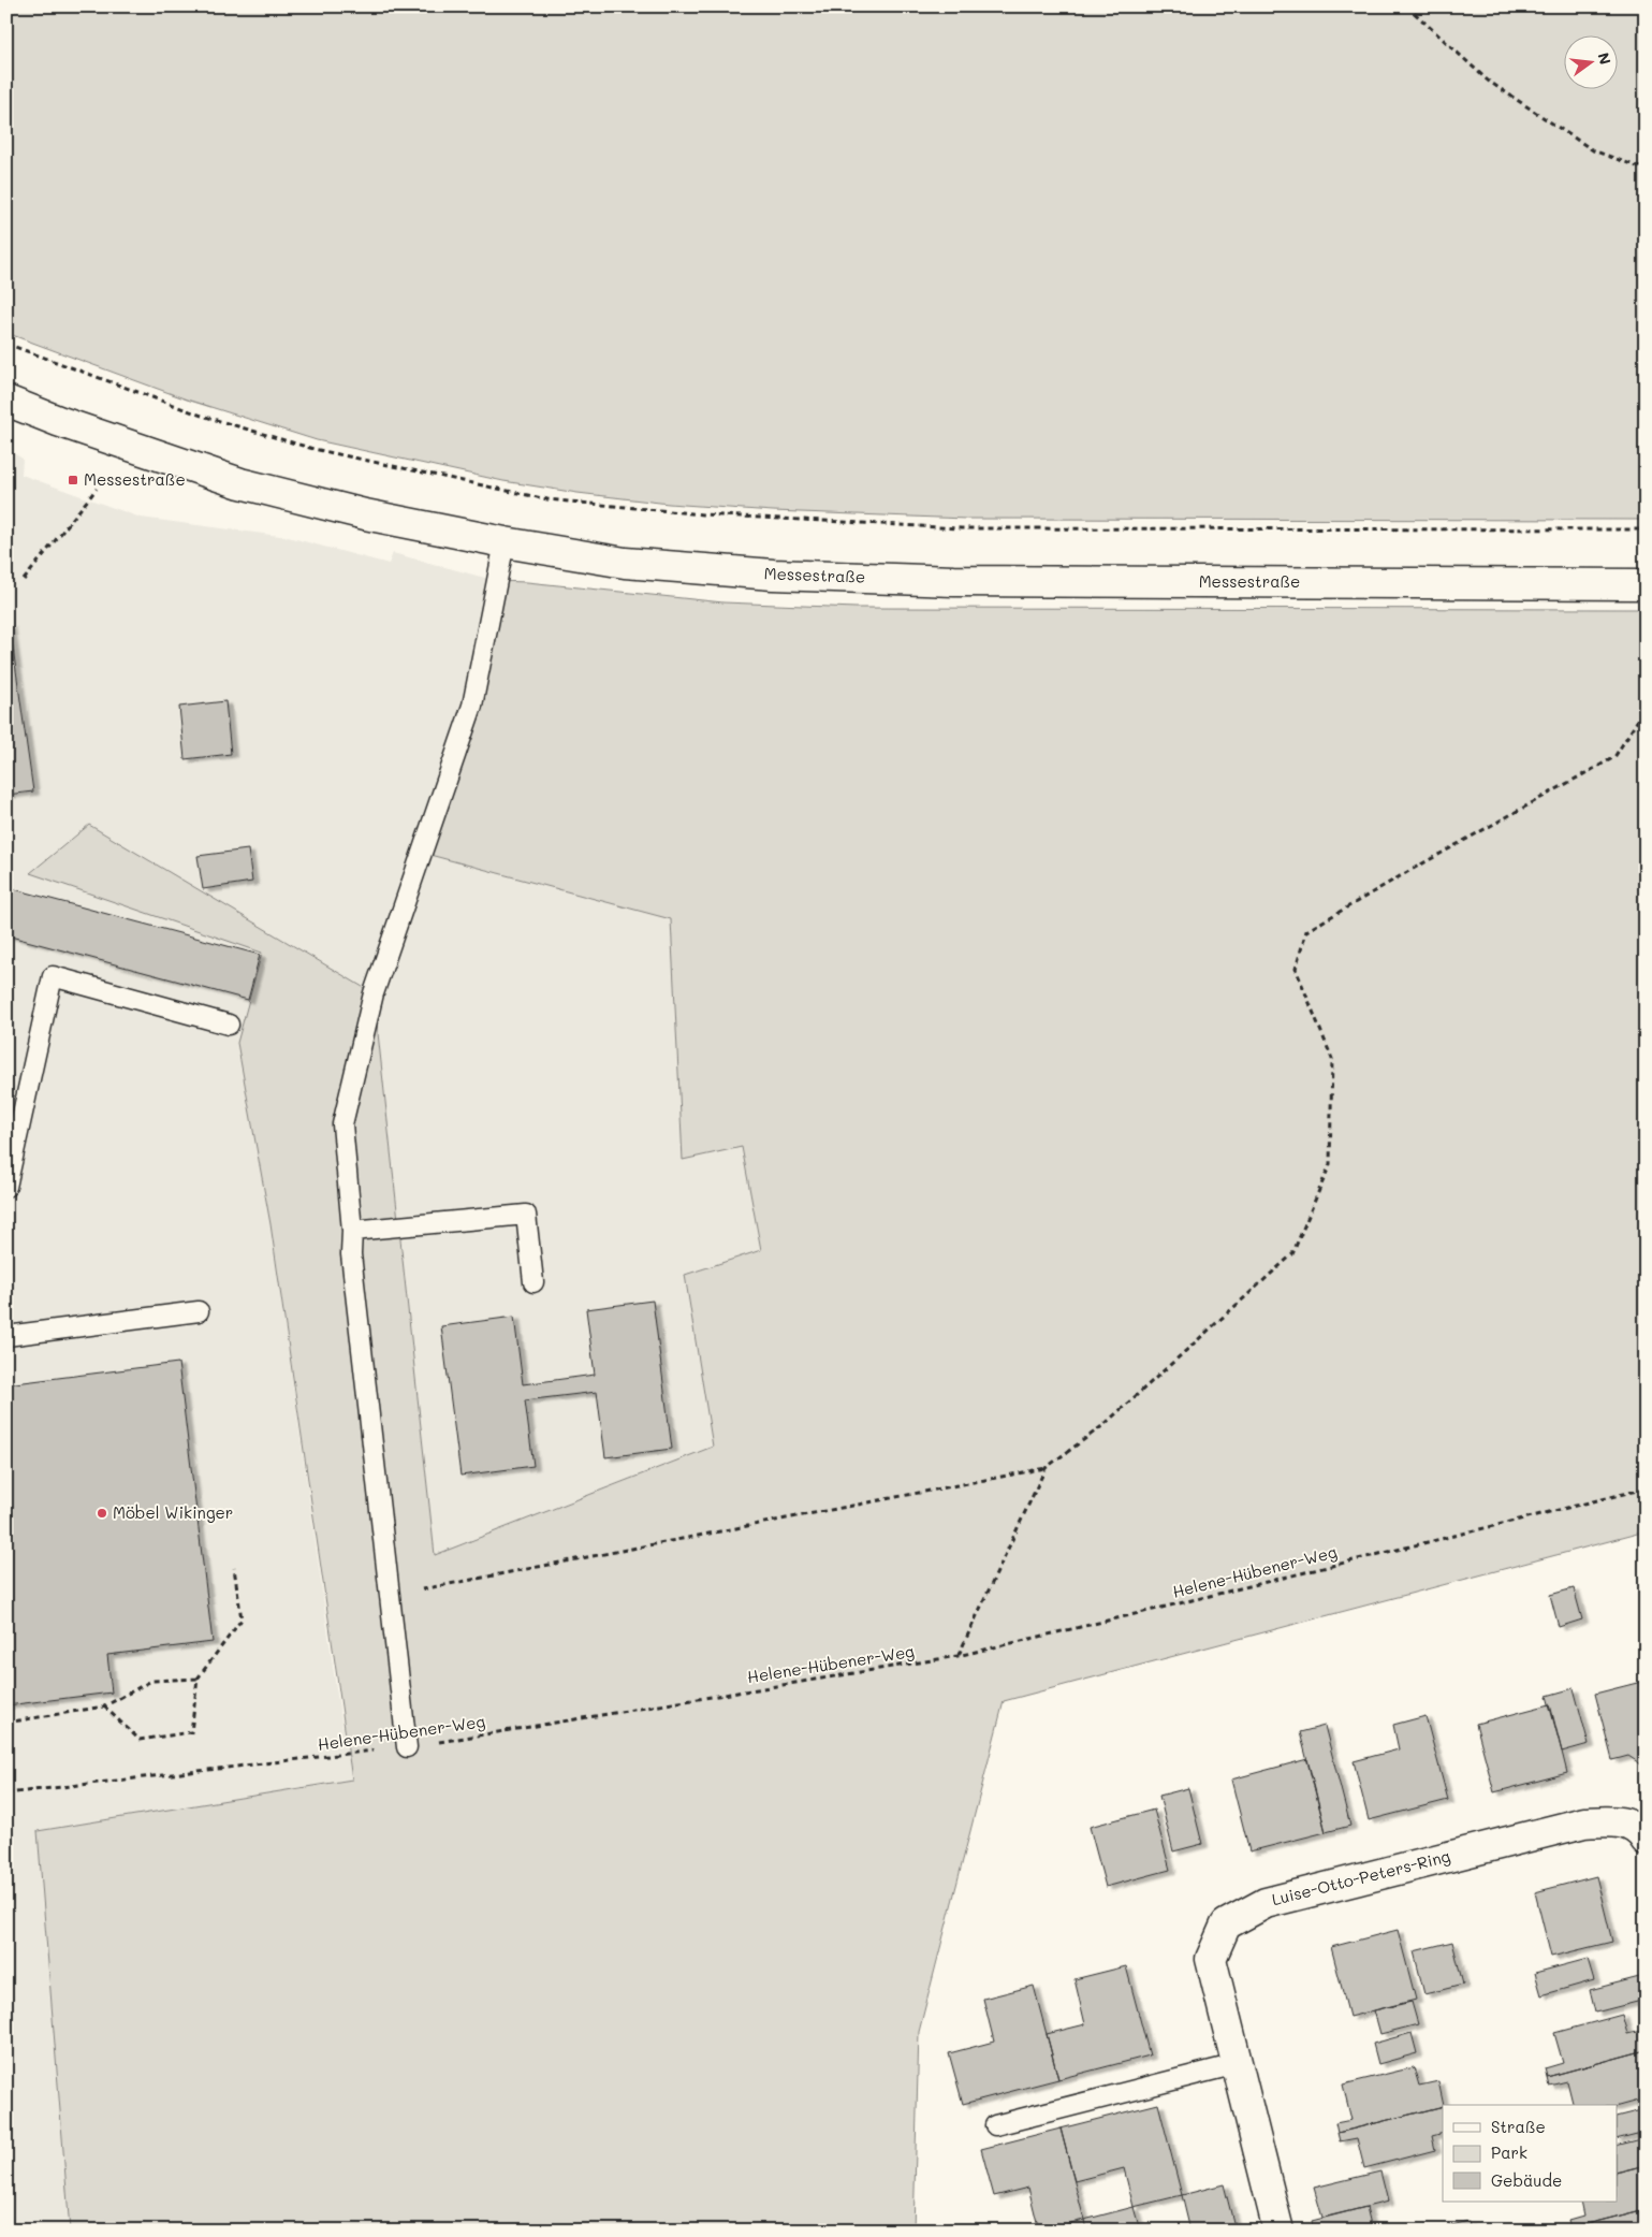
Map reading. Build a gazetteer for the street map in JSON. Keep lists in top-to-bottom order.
{
  "streets": {
    "main road": ["Messestraße", "Luise-Otto-Peters-Ring"],
    "path": ["Helene-Hübener-Weg"]
  },
  "places": {
    "transit": ["Messestraße"],
    "other": ["Möbel Wikinger"]
  },
  "legend": ["Straße", "Park", "Gebäude"],
  "north": "right"
}
